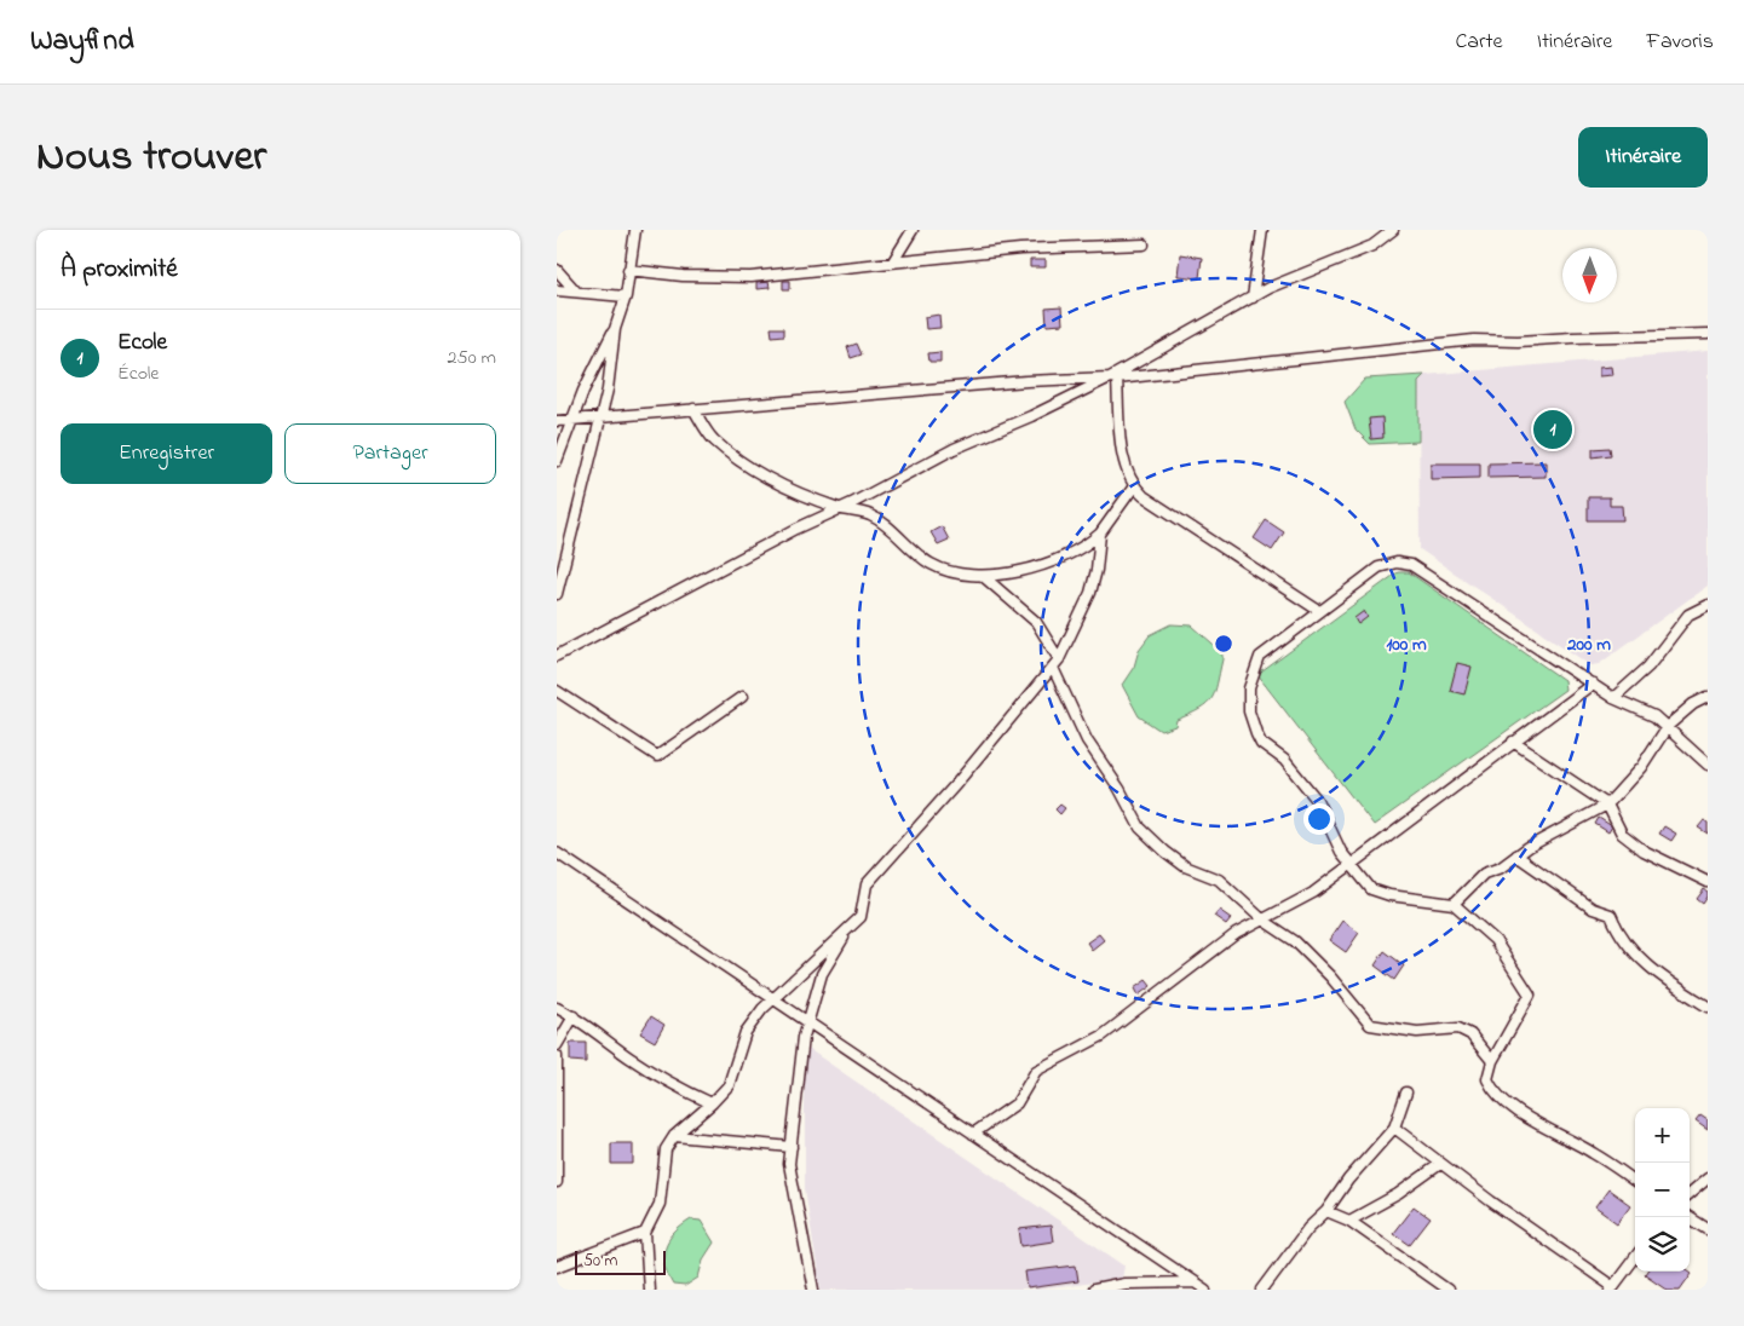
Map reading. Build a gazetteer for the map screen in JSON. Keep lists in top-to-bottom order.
{
  "scale_bar": "50 m",
  "north": "bottom",
  "page": {
    "header": "Wayfind",
    "nav": ["Carte", "Itinéraire", "Favoris"],
    "title": "Nous trouver",
    "buttons": [
      "Itinéraire",
      ["Enregistrer", "Partager"]
    ],
    "heading": "À proximité",
    "list": [
      {
        "mark": "1",
        "name": "Ecole",
        "note": "École",
        "value": "250 m"
      }
    ],
    "pins": "1",
    "map_buttons": ["+", "−"],
    "scale": "50 m"
  },
  "rings": ["100 m", "200 m"]
}
